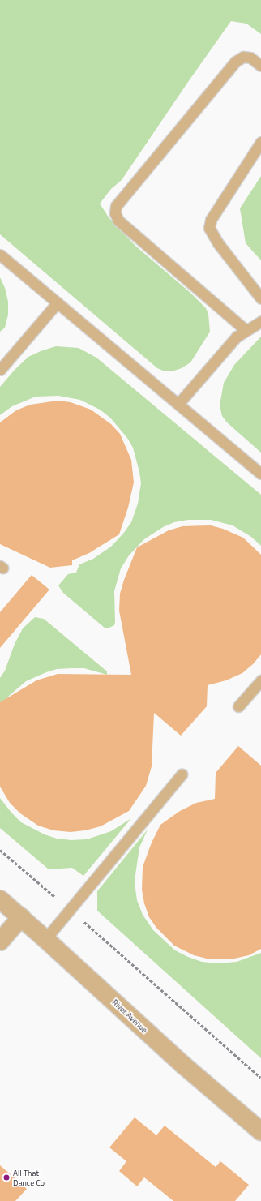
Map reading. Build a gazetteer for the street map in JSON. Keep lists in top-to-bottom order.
{
  "streets": {
    "street": ["River Avenue"]
  },
  "places": ["All That Dance Co"]
}
